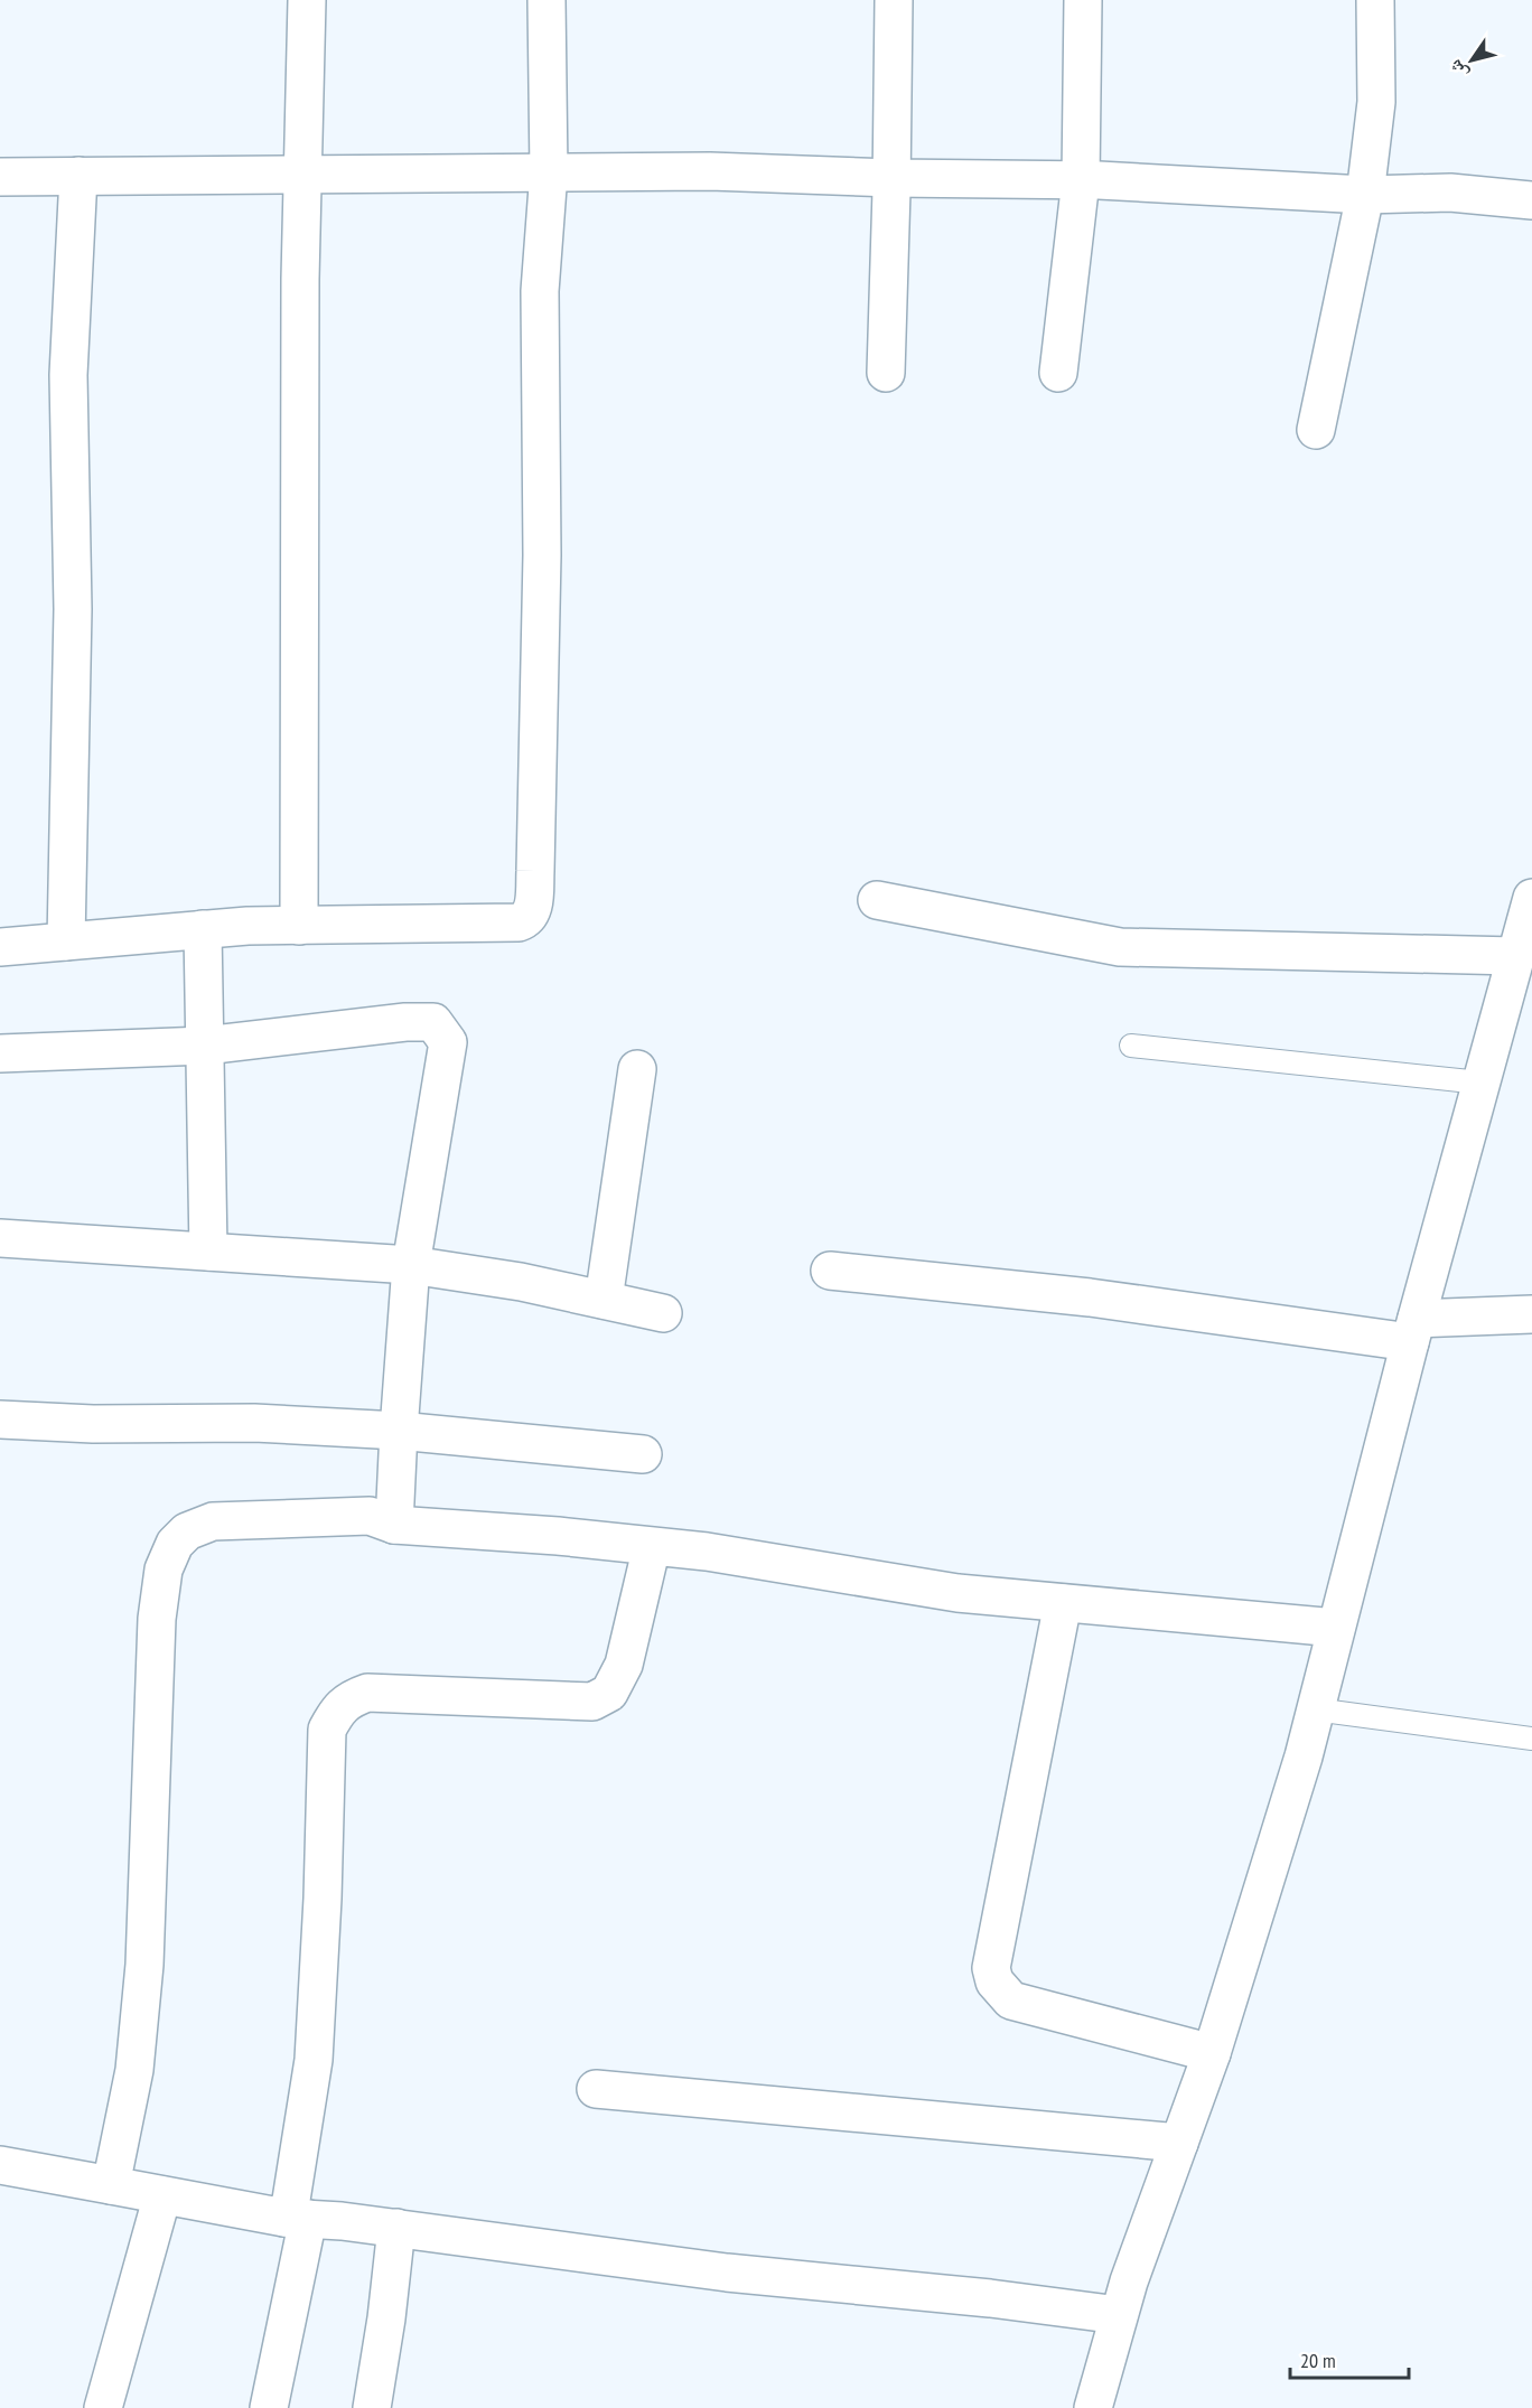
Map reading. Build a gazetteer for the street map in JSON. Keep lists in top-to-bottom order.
{
  "scale_bar": "20 m",
  "north": "bottom left"
}
